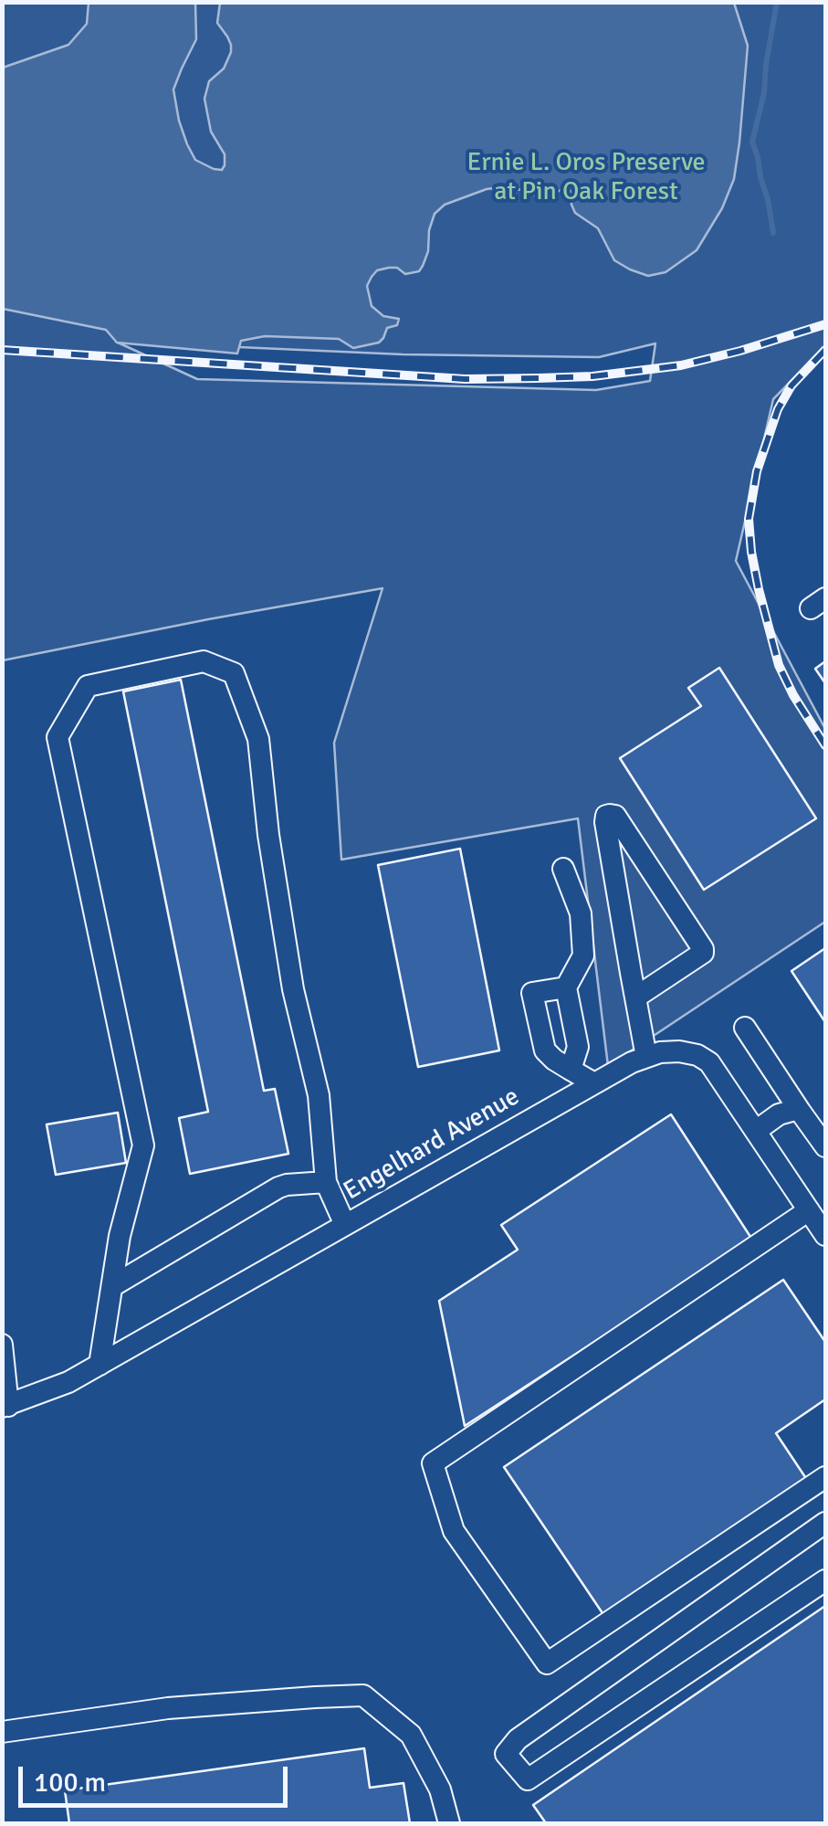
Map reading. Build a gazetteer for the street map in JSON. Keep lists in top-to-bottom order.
{
  "streets": {
    "street": ["Engelhard Avenue"]
  },
  "parks": ["Ernie L. Oros Preserve at Pin Oak Forest"],
  "scale_bar": "100 m"
}
